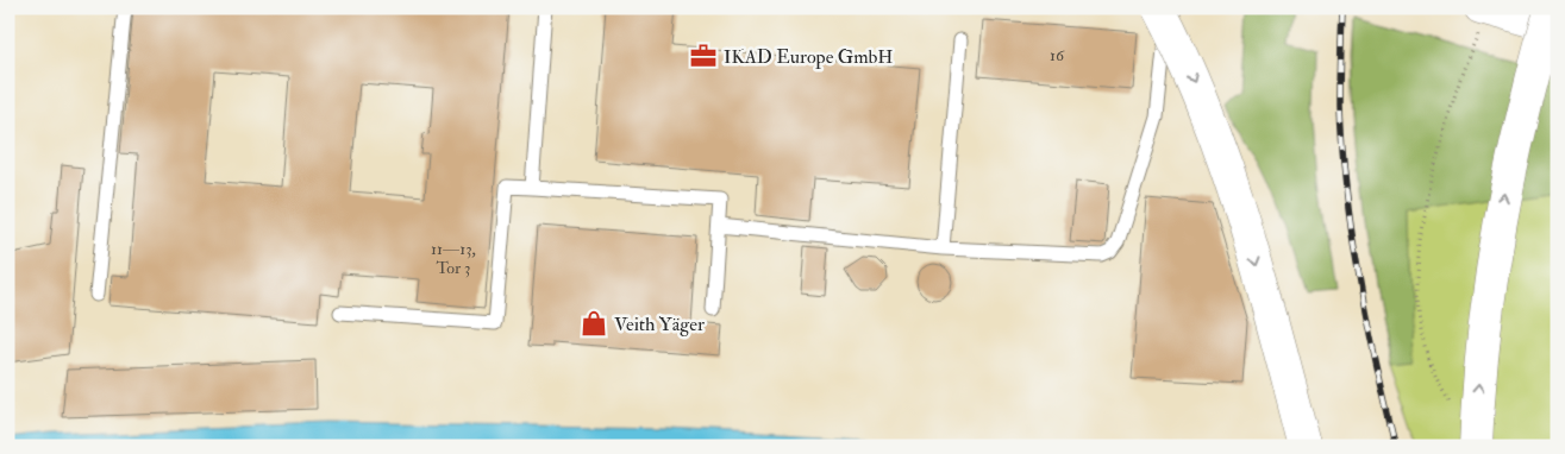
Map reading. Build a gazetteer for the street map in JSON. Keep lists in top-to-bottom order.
{
  "places": {
    "office": ["IKAD Europe GmbH"],
    "shop": ["Veith Yäger"]
  },
  "house_numbers": ["16", "11—13, Tor 3"]
}
